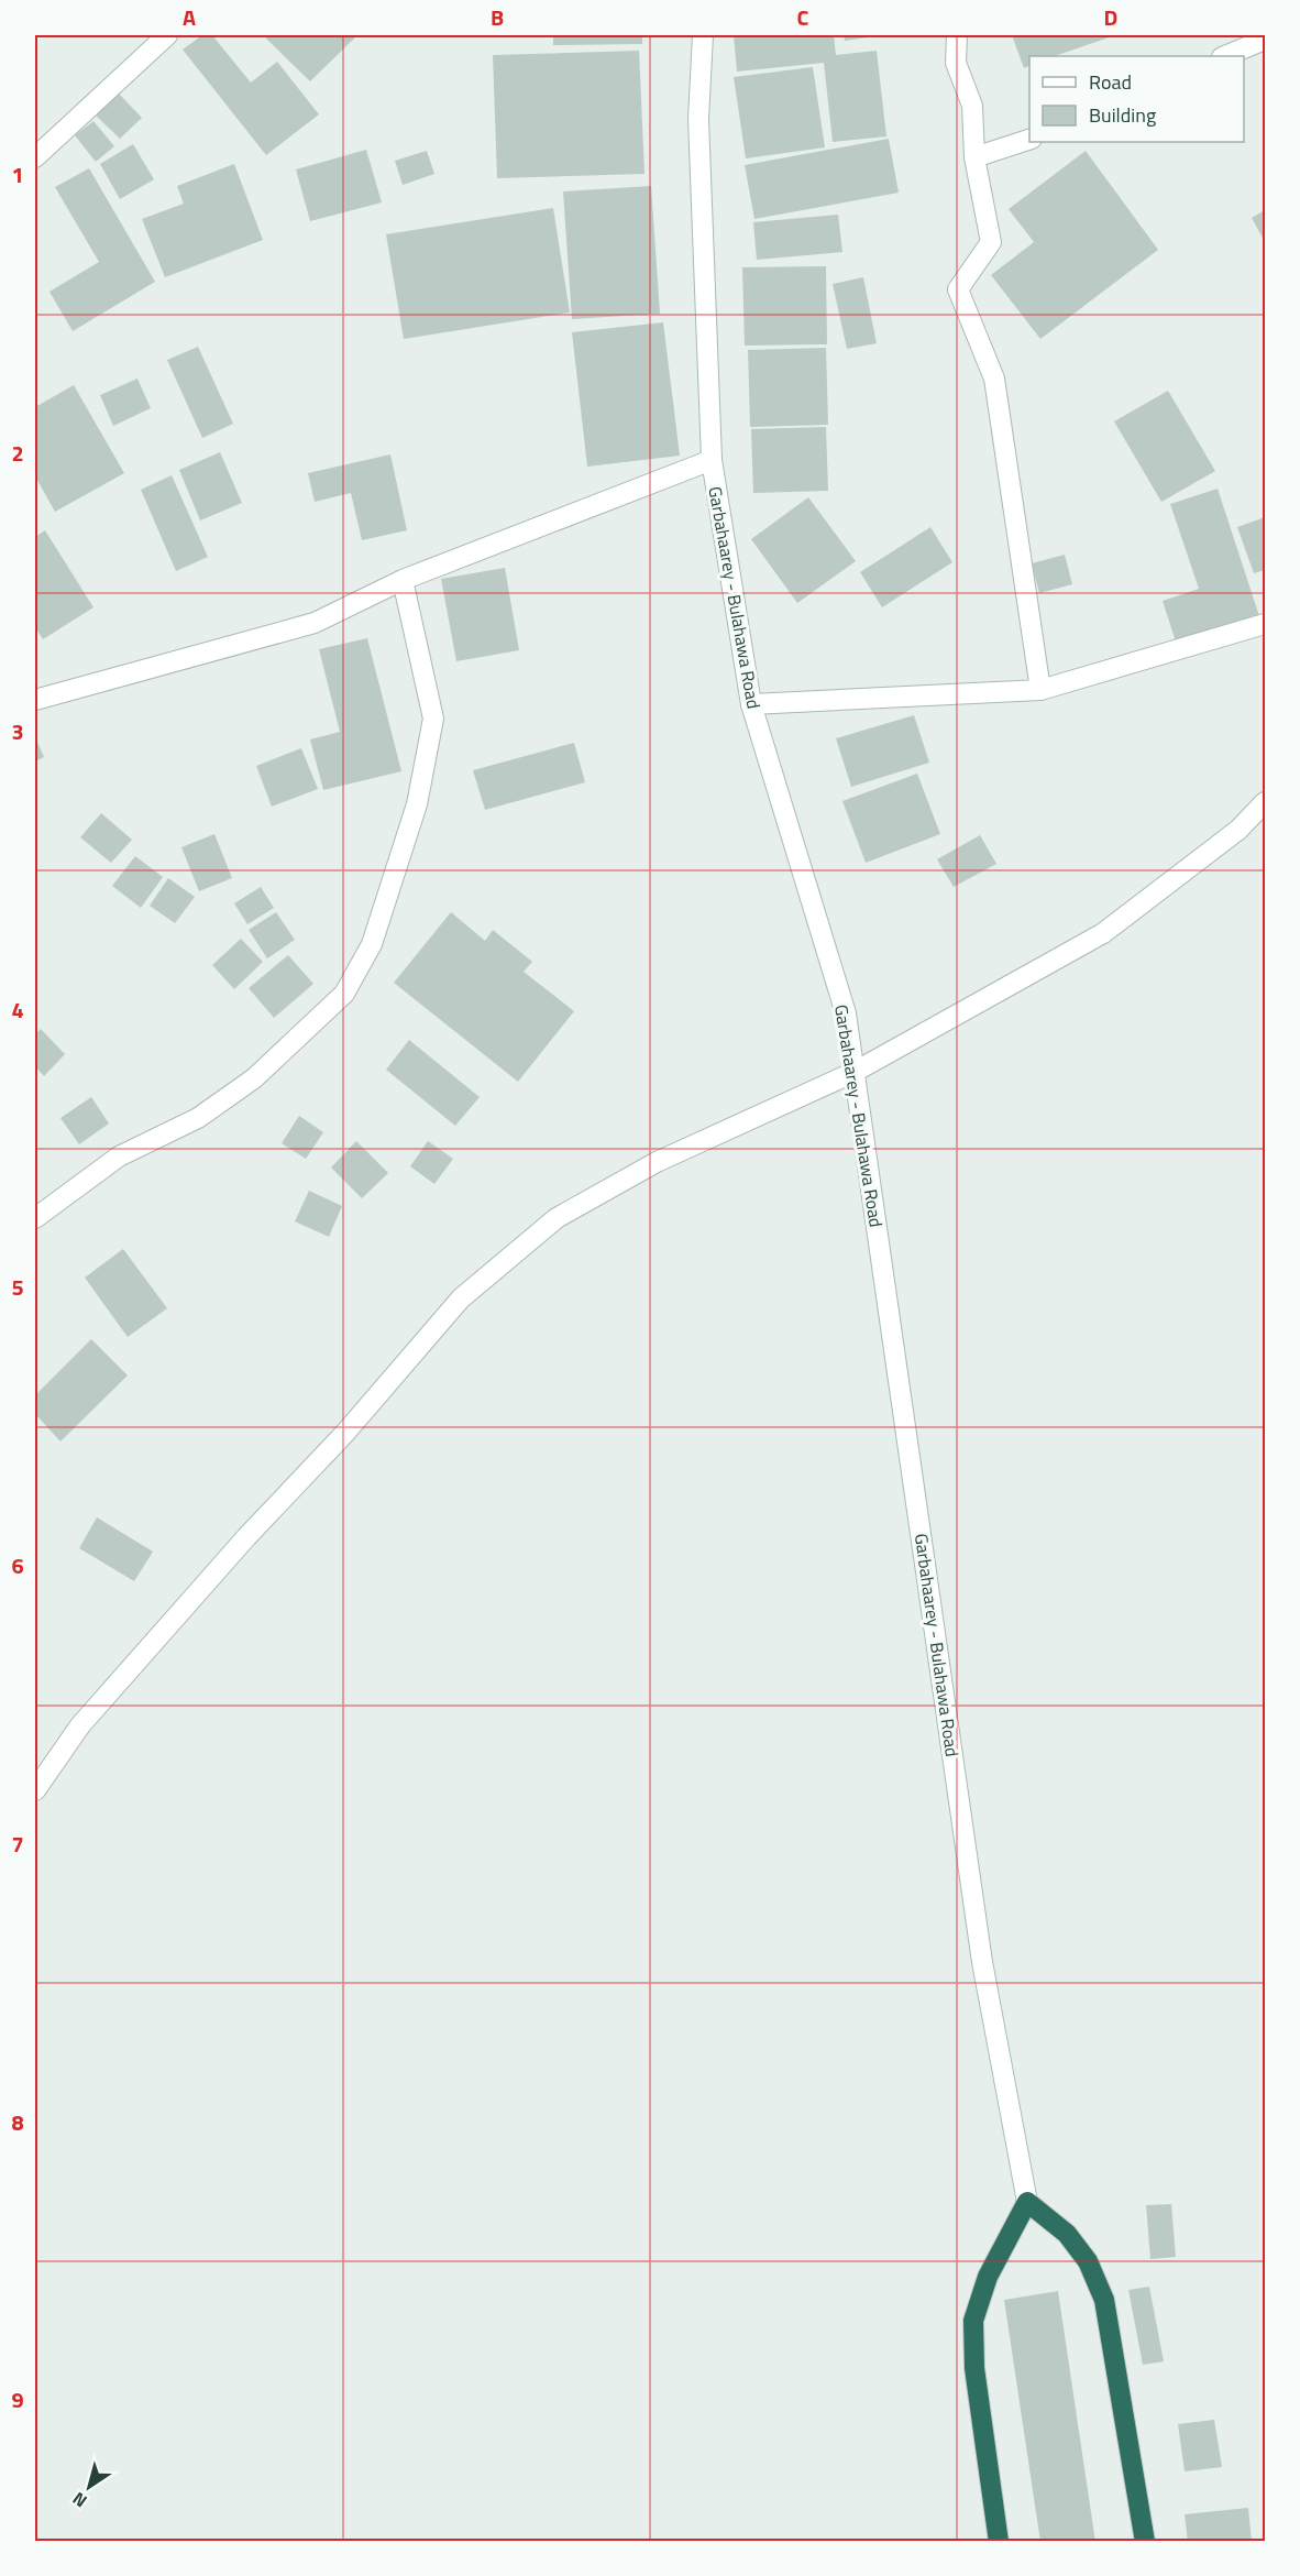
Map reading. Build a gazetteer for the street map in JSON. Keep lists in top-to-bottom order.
{
  "streets": {
    "street": ["Garbahaarey - Bulahawa Road"]
  },
  "legend": ["Road", "Building"],
  "north": "bottom left",
  "grid": {
    "columns": [
      "A",
      "B",
      "C",
      "D"
    ],
    "rows": [
      "1",
      "2",
      "3",
      "4",
      "5",
      "6",
      "7",
      "8",
      "9"
    ]
  }
}
